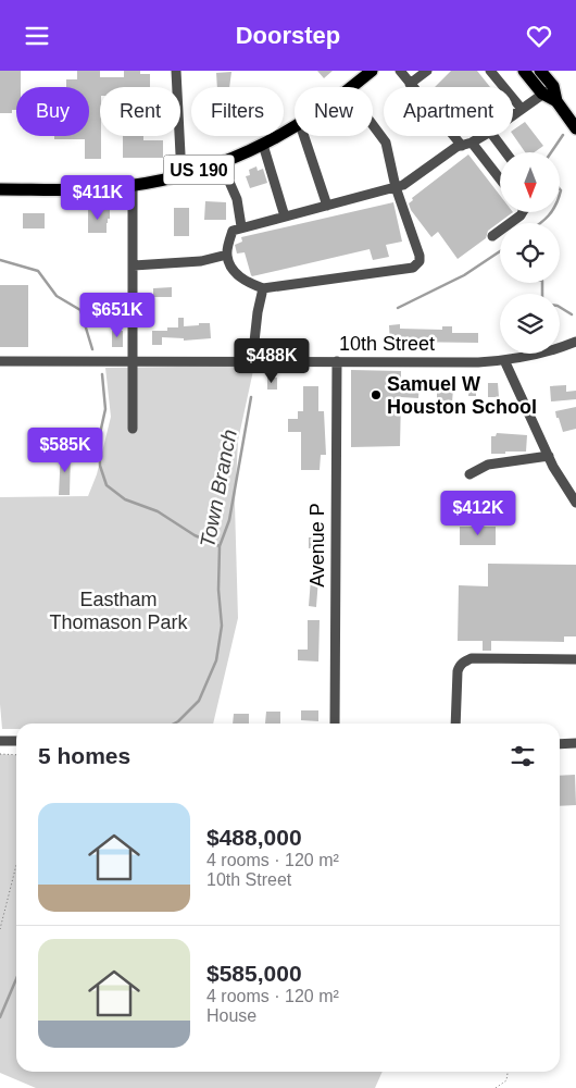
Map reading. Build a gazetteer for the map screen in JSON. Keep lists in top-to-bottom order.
{
  "streets": {
    "main road": ["US 190"],
    "street": ["10th Street", "Avenue P"]
  },
  "crossings": [
    ["10th Street", "Avenue P"]
  ],
  "water": ["Town Branch"],
  "parks": ["Eastham Thomason Park"],
  "places": ["Samuel W Houston School"],
  "north": "bottom",
  "page": {
    "header": "Doorstep",
    "chip": [
      "Buy",
      "Rent",
      "Filters",
      "New",
      "Apartment"
    ],
    "price": [
      "$411K",
      "$651K",
      "$488K",
      "$585K",
      "$412K"
    ],
    "heading": "5 homes",
    "list": [
      {
        "name": "$488,000",
        "note": "4 rooms · 120 m² · 10th Street"
      },
      {
        "name": "$585,000",
        "note": "4 rooms · 120 m² · House"
      }
    ]
  }
}
